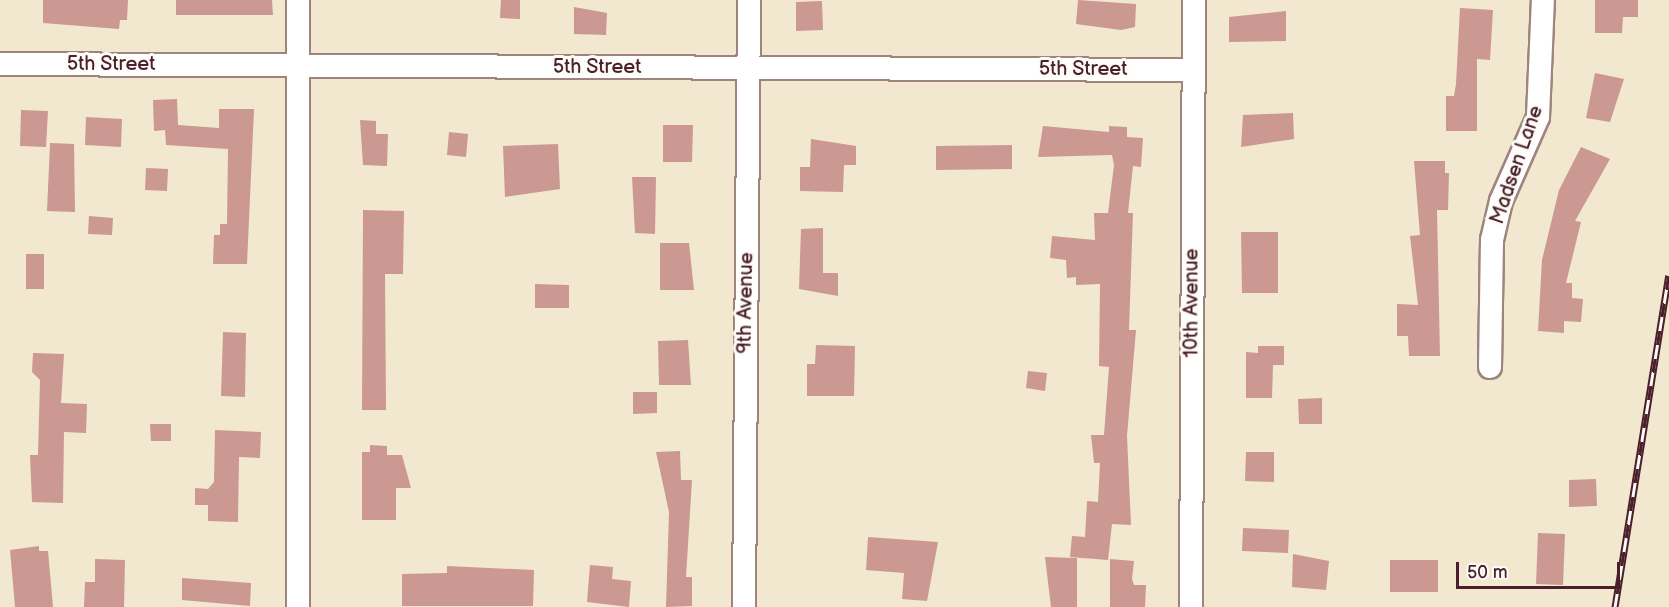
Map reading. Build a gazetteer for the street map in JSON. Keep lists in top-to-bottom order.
{
  "streets": {
    "street": [
      "5th Street",
      "Madsen Lane",
      "9th Avenue",
      "10th Avenue"
    ]
  },
  "crossings": [
    ["5th Street", "9th Avenue"],
    ["5th Street", "10th Avenue"]
  ],
  "scale_bar": "50 m"
}
